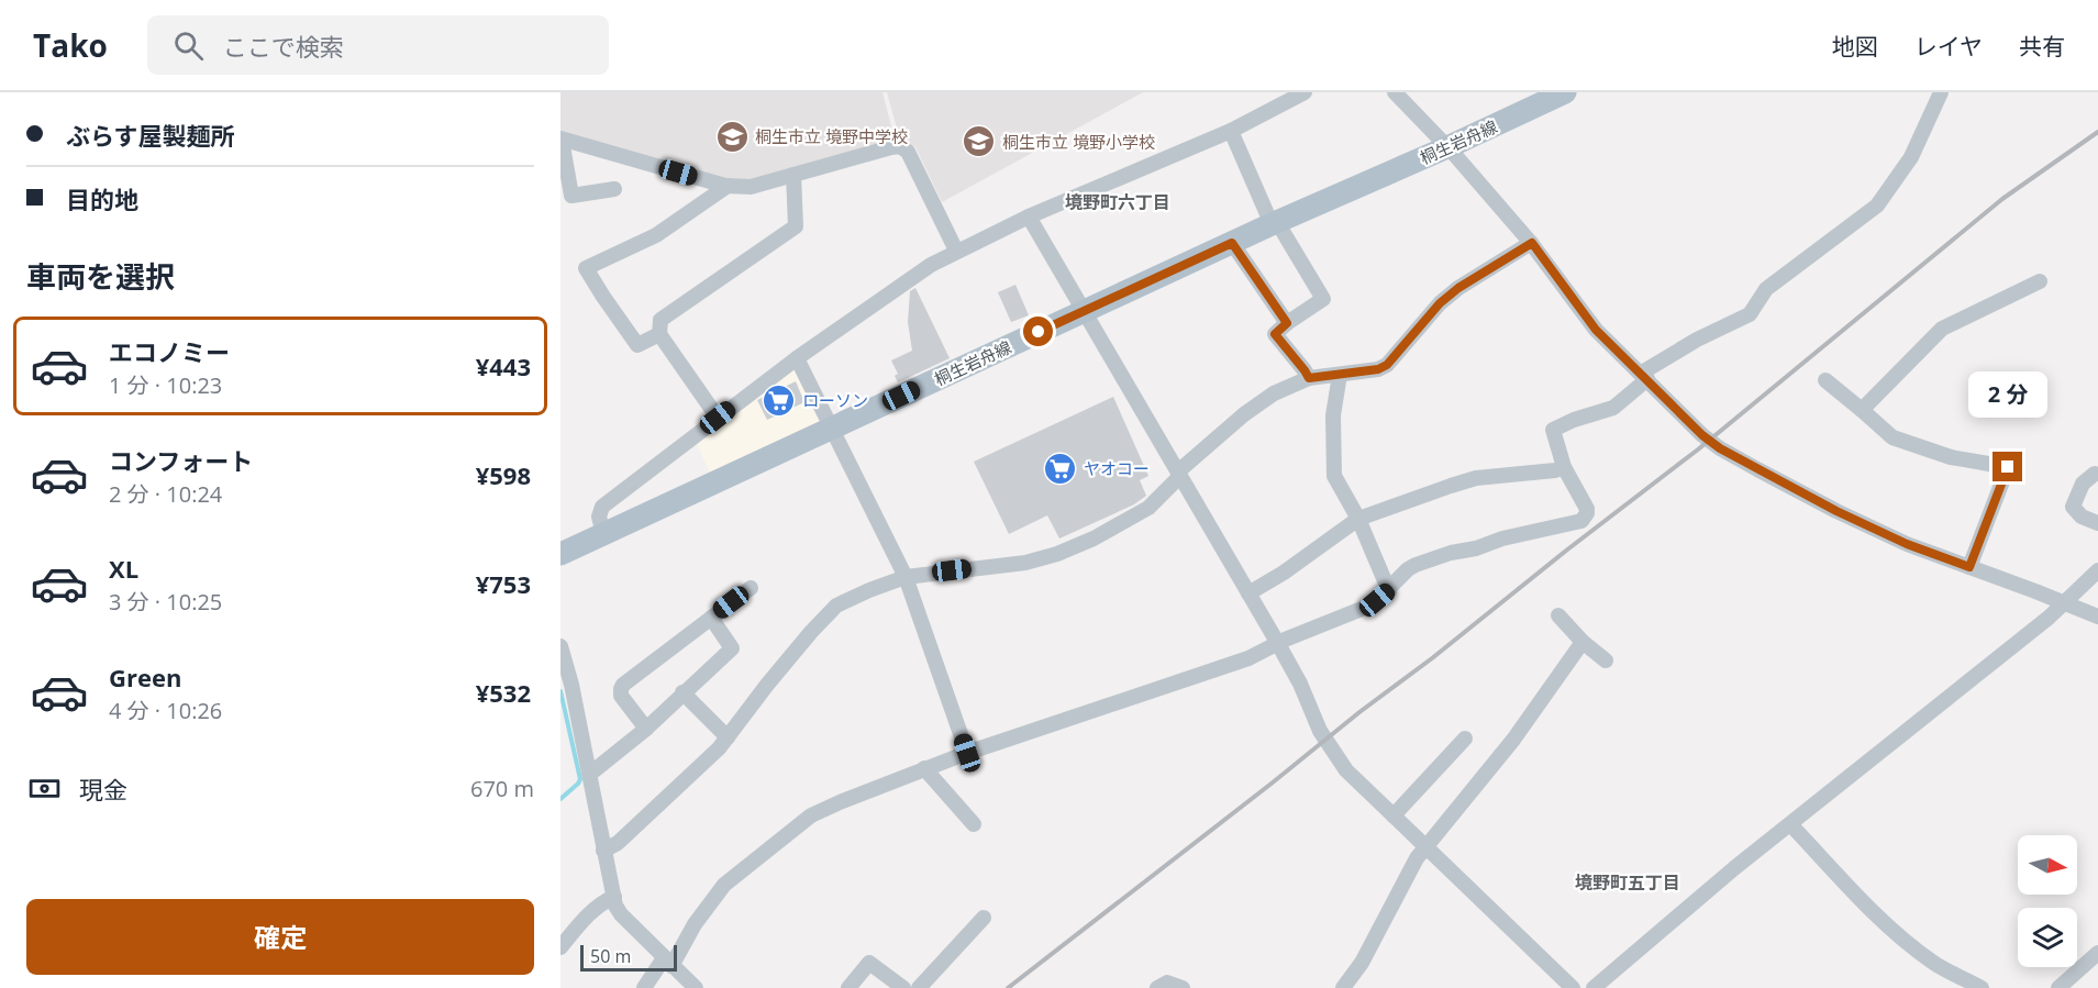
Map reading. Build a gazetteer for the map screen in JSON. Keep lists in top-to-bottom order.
{
  "streets": {
    "main road": ["桐生岩舟線"]
  },
  "districts": ["境野町六丁目", "境野町五丁目"],
  "places": {
    "school or university": ["桐生市立 境野中学校", "桐生市立 境野小学校"],
    "supermarket": ["ローソン", "ヤオコー"]
  },
  "scale_bar": "50 m",
  "north": "right",
  "page": {
    "header": "Tako",
    "search": "ここで検索",
    "nav": ["地図", "レイヤ", "共有"],
    "banner": ["ぶらす屋製麺所", "目的地"],
    "heading": "車両を選択",
    "list": [
      {
        "name": "エコノミー",
        "note": "1 分 · 10:23",
        "value": "¥443"
      },
      {
        "name": "コンフォート",
        "note": "2 分 · 10:24",
        "value": "¥598"
      },
      {
        "name": "XL",
        "note": "3 分 · 10:25",
        "value": "¥753"
      },
      {
        "name": "Green",
        "note": "4 分 · 10:26",
        "value": "¥532"
      }
    ],
    "bubble": "2 分",
    "pay": ["現金", "670 m"],
    "buttons": "確定",
    "scale": "50 m"
  }
}
